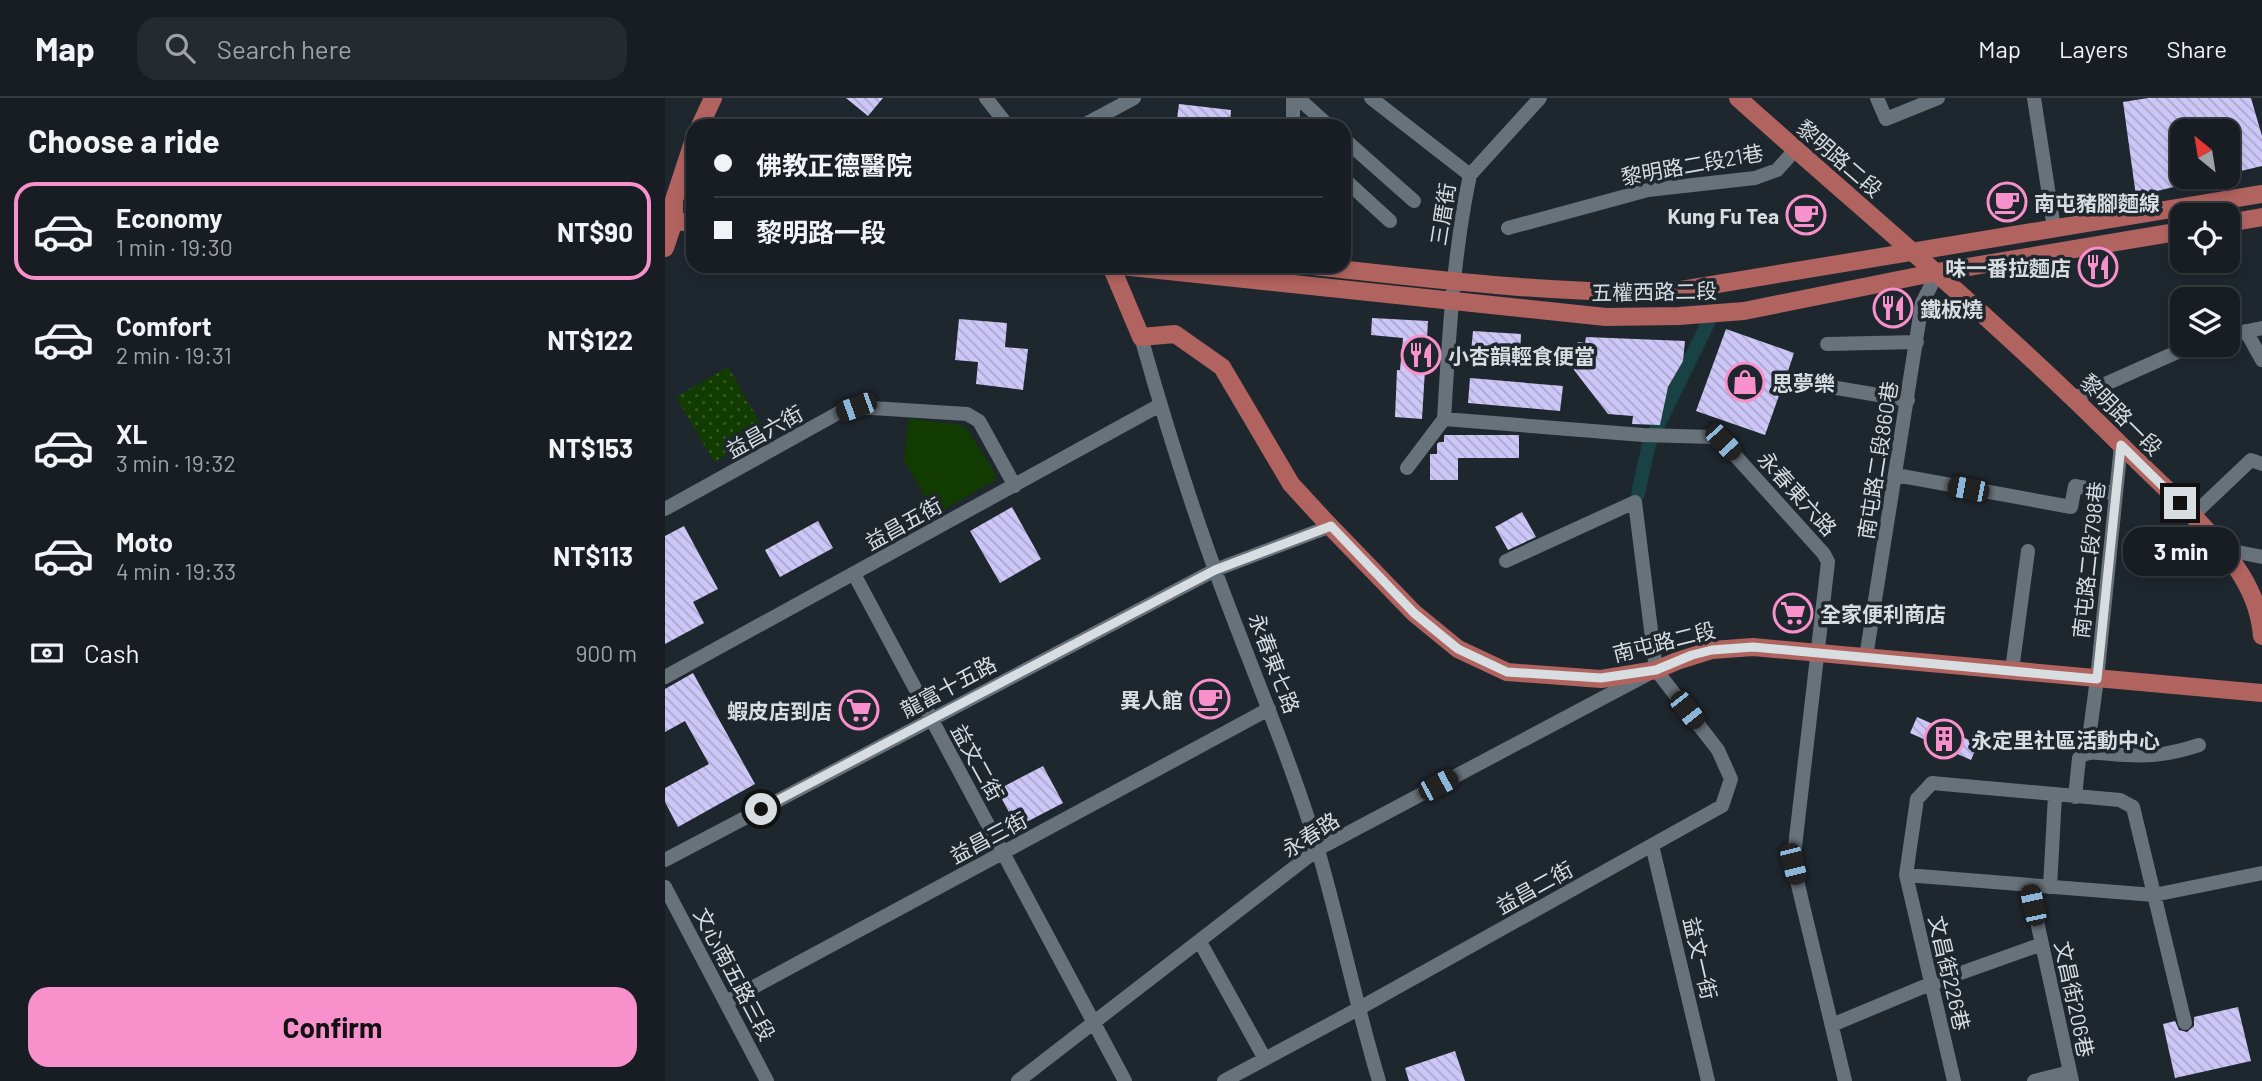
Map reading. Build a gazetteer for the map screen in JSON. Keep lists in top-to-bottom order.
{
  "streets": {
    "main road": [
      "黎明路二段",
      "五權西路二段",
      "黎明路一段",
      "南屯路二段",
      "永春東七路"
    ],
    "street": [
      "黎明路二段21巷",
      "三厝街",
      "益昌六街",
      "南屯路二段860巷",
      "永春東六路",
      "益昌五街",
      "南屯路二段798巷",
      "龍富十五路",
      "益文二街",
      "永春路",
      "益昌三街",
      "益昌二街",
      "益文一街",
      "文昌街226巷",
      "文心南五路三段",
      "文昌街206巷"
    ]
  },
  "crossings": [
    ["黎明路二段", "黎明路二段21巷"],
    ["黎明路二段", "五權西路二段"],
    ["黎明路二段", "黎明路一段"],
    ["三厝街", "五權西路二段"],
    ["三厝街", "永春東六路"],
    ["五權西路二段", "黎明路一段"],
    ["五權西路二段", "南屯路二段860巷"],
    ["黎明路一段", "南屯路二段860巷"],
    ["黎明路一段", "南屯路二段798巷"],
    ["益昌六街", "益昌五街"],
    ["南屯路二段860巷", "南屯路二段"],
    ["永春東六路", "南屯路二段"],
    ["益昌五街", "永春東七路"],
    ["益昌五街", "益文二街"],
    ["南屯路二段798巷", "南屯路二段"],
    ["南屯路二段", "永春東七路"],
    ["南屯路二段", "龍富十五路"],
    ["南屯路二段", "永春路"],
    ["南屯路二段", "益昌二街"],
    ["永春東七路", "龍富十五路"],
    ["永春東七路", "永春路"],
    ["永春東七路", "益昌三街"],
    ["永春東七路", "益昌二街"],
    ["龍富十五路", "益文二街"],
    ["益文二街", "永春路"],
    ["益文二街", "益昌三街"],
    ["永春路", "益昌二街"],
    ["益昌三街", "文心南五路三段"],
    ["益昌二街", "益文一街"]
  ],
  "places": {
    "cafe": ["南屯豬腳麵線", "Kung Fu Tea", "異人館"],
    "restaurant": ["味一番拉麵店", "鐵板燒", "小杏韻輕食便當"],
    "shop": ["思夢樂"],
    "supermarket": ["全家便利商店", "蝦皮店到店"],
    "building": ["永定里社區活動中心"]
  },
  "north": "top left",
  "page": {
    "header": "Map",
    "search": "Search here",
    "nav": ["Map", "Layers", "Share"],
    "heading": "Choose a ride",
    "banner": ["佛教正德醫院", "黎明路一段"],
    "list": [
      {
        "name": "Economy",
        "note": "1 min · 19:30",
        "value": "NT$90"
      },
      {
        "name": "Comfort",
        "note": "2 min · 19:31",
        "value": "NT$122"
      },
      {
        "name": "XL",
        "note": "3 min · 19:32",
        "value": "NT$153"
      },
      {
        "name": "Moto",
        "note": "4 min · 19:33",
        "value": "NT$113"
      }
    ],
    "bubble": "3 min",
    "pay": ["Cash", "900 m"],
    "buttons": "Confirm"
  }
}
